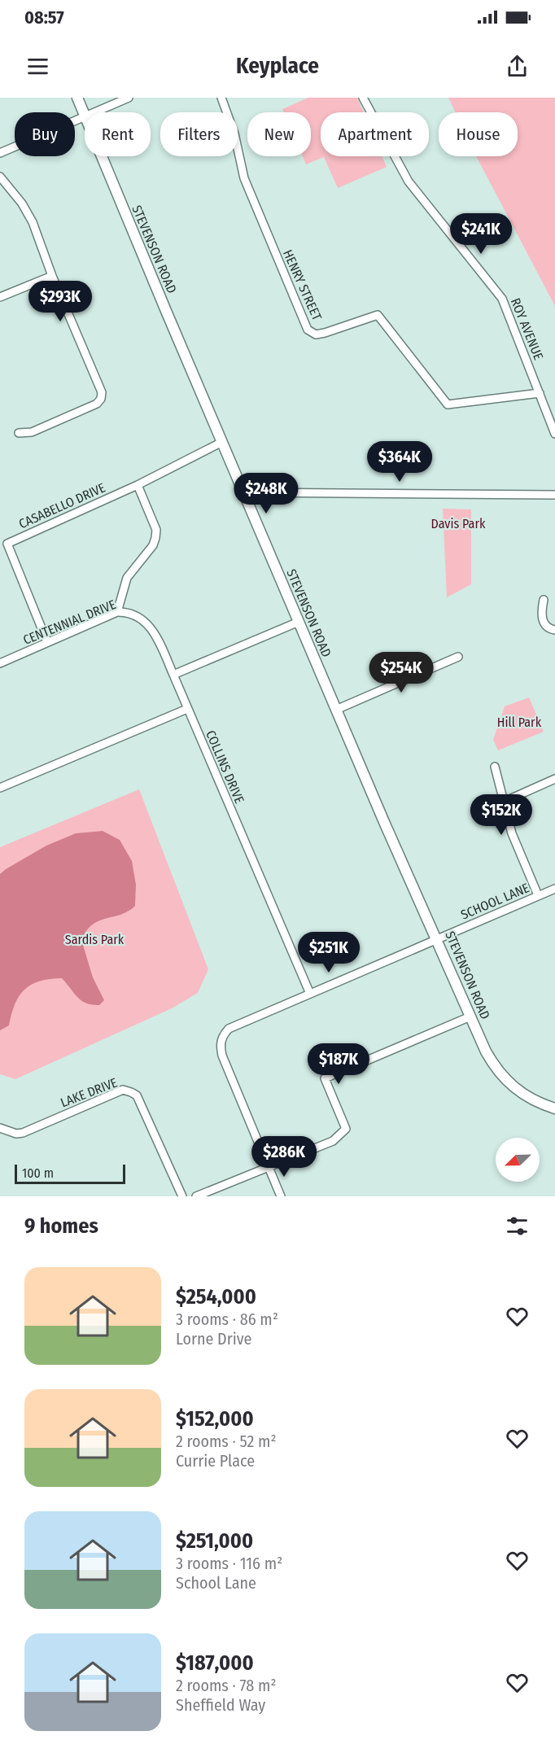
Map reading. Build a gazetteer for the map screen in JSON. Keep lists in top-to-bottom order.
{
  "streets": {
    "street": [
      "STEVENSON ROAD",
      "HENRY STREET",
      "ROY AVENUE",
      "CASABELLO DRIVE",
      "CENTENNIAL DRIVE",
      "COLLINS DRIVE",
      "SCHOOL LANE",
      "LAKE DRIVE"
    ]
  },
  "crossings": [
    ["STEVENSON ROAD", "CASABELLO DRIVE"],
    ["STEVENSON ROAD", "SCHOOL LANE"],
    ["HENRY STREET", "ROY AVENUE"],
    ["CASABELLO DRIVE", "CENTENNIAL DRIVE"],
    ["CENTENNIAL DRIVE", "COLLINS DRIVE"],
    ["COLLINS DRIVE", "SCHOOL LANE"]
  ],
  "parks": ["Davis Park", "Hill Park", "Sardis Park"],
  "scale_bar": "100 m",
  "north": "bottom left",
  "page": {
    "status": "08:57",
    "header": "Keyplace",
    "chip": [
      "Buy",
      "Rent",
      "Filters",
      "New",
      "Apartment",
      "House"
    ],
    "price": [
      "$241K",
      "$293K",
      "$364K",
      "$248K",
      "$254K",
      "$152K",
      "$251K",
      "$187K",
      "$286K"
    ],
    "scale": "100 m",
    "heading": "9 homes",
    "list": [
      {
        "name": "$254,000",
        "note": "3 rooms · 86 m² · Lorne Drive"
      },
      {
        "name": "$152,000",
        "note": "2 rooms · 52 m² · Currie Place"
      },
      {
        "name": "$251,000",
        "note": "3 rooms · 116 m² · School Lane"
      },
      {
        "name": "$187,000",
        "note": "2 rooms · 78 m² · Sheffield Way"
      }
    ]
  }
}
